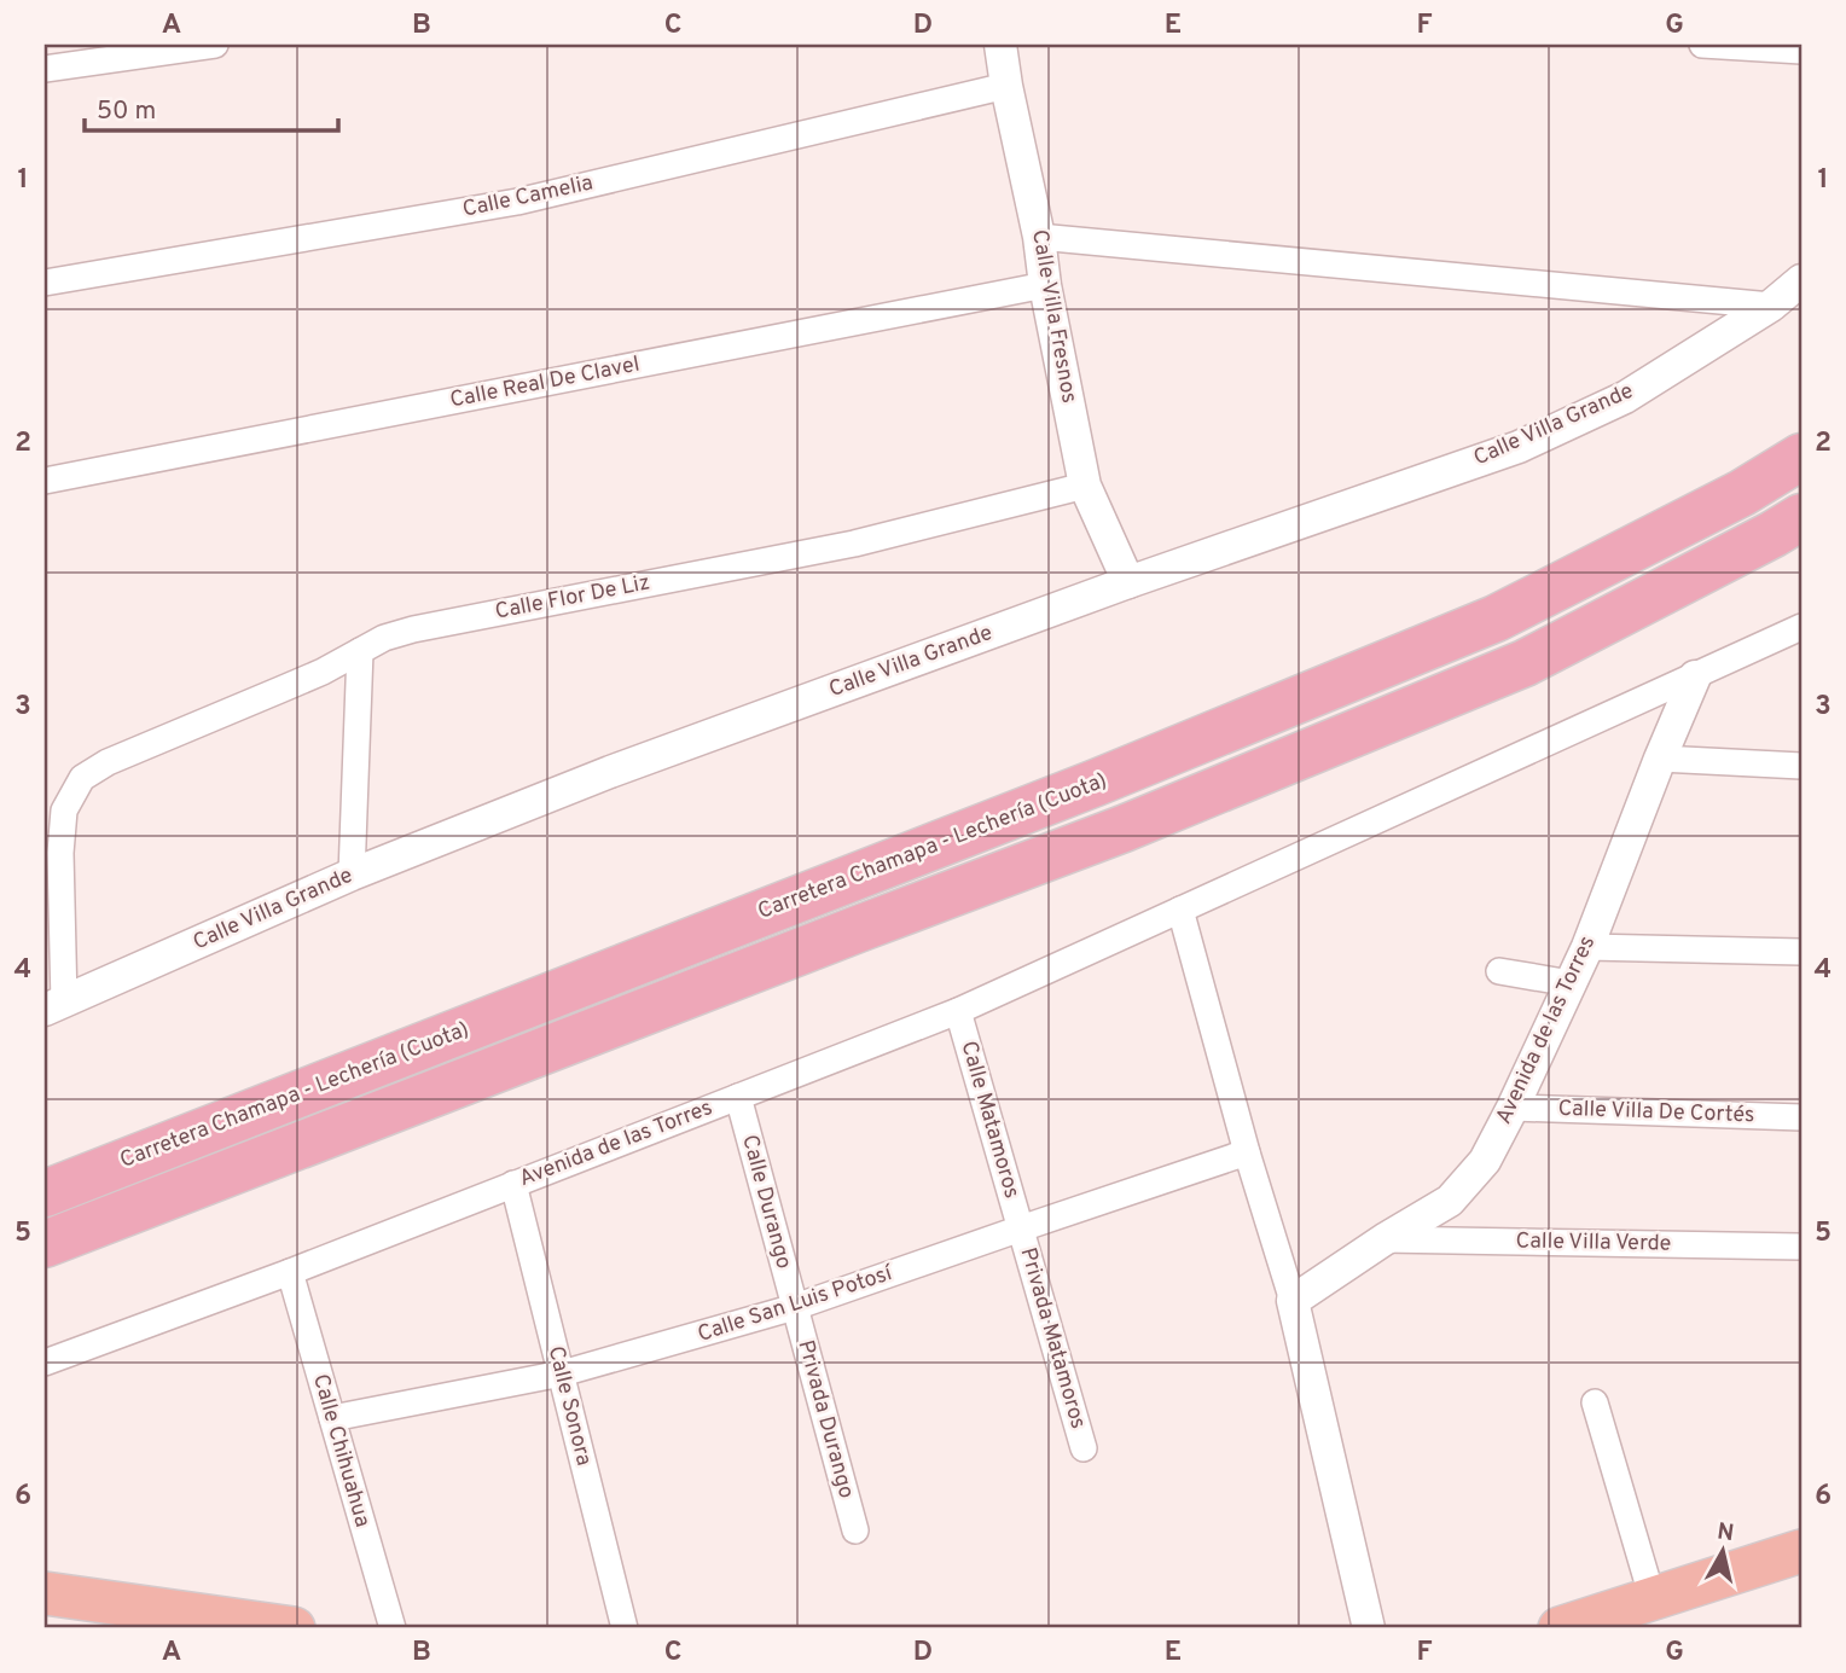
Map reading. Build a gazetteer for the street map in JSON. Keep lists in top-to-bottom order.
{
  "streets": {
    "highway": ["Carretera Chamapa - Lechería (Cuota)"],
    "street": [
      "Calle Camelia",
      "Calle Villa Fresnos",
      "Calle Real De Clavel",
      "Calle Villa Grande",
      "Calle Flor De Liz",
      "Avenida de las Torres",
      "Calle Villa De Cortés",
      "Calle Matamoros",
      "Calle Durango",
      "Calle Villa Verde",
      "Calle San Luis Potosí",
      "Privada Matamoros",
      "Calle Sonora",
      "Privada Durango",
      "Calle Chihuahua"
    ]
  },
  "crossings": [
    ["Calle Camelia", "Calle Villa Fresnos"],
    ["Calle Villa Fresnos", "Calle Real De Clavel"],
    ["Calle Villa Fresnos", "Calle Villa Grande"],
    ["Calle Villa Fresnos", "Calle Flor De Liz"],
    ["Avenida de las Torres", "Calle Villa De Cortés"],
    ["Avenida de las Torres", "Calle Matamoros"],
    ["Avenida de las Torres", "Calle Durango"],
    ["Avenida de las Torres", "Calle Villa Verde"],
    ["Avenida de las Torres", "Calle Sonora"],
    ["Avenida de las Torres", "Calle Chihuahua"],
    ["Calle Matamoros", "Calle San Luis Potosí"],
    ["Calle Matamoros", "Privada Matamoros"],
    ["Calle Durango", "Calle San Luis Potosí"],
    ["Calle Durango", "Privada Durango"],
    ["Calle San Luis Potosí", "Privada Matamoros"],
    ["Calle San Luis Potosí", "Calle Sonora"],
    ["Calle San Luis Potosí", "Privada Durango"],
    ["Calle San Luis Potosí", "Calle Chihuahua"]
  ],
  "scale_bar": "50 m",
  "north": "top",
  "grid": {
    "columns": [
      "A",
      "B",
      "C",
      "D",
      "E",
      "F",
      "G"
    ],
    "rows": [
      "1",
      "2",
      "3",
      "4",
      "5",
      "6"
    ]
  }
}
